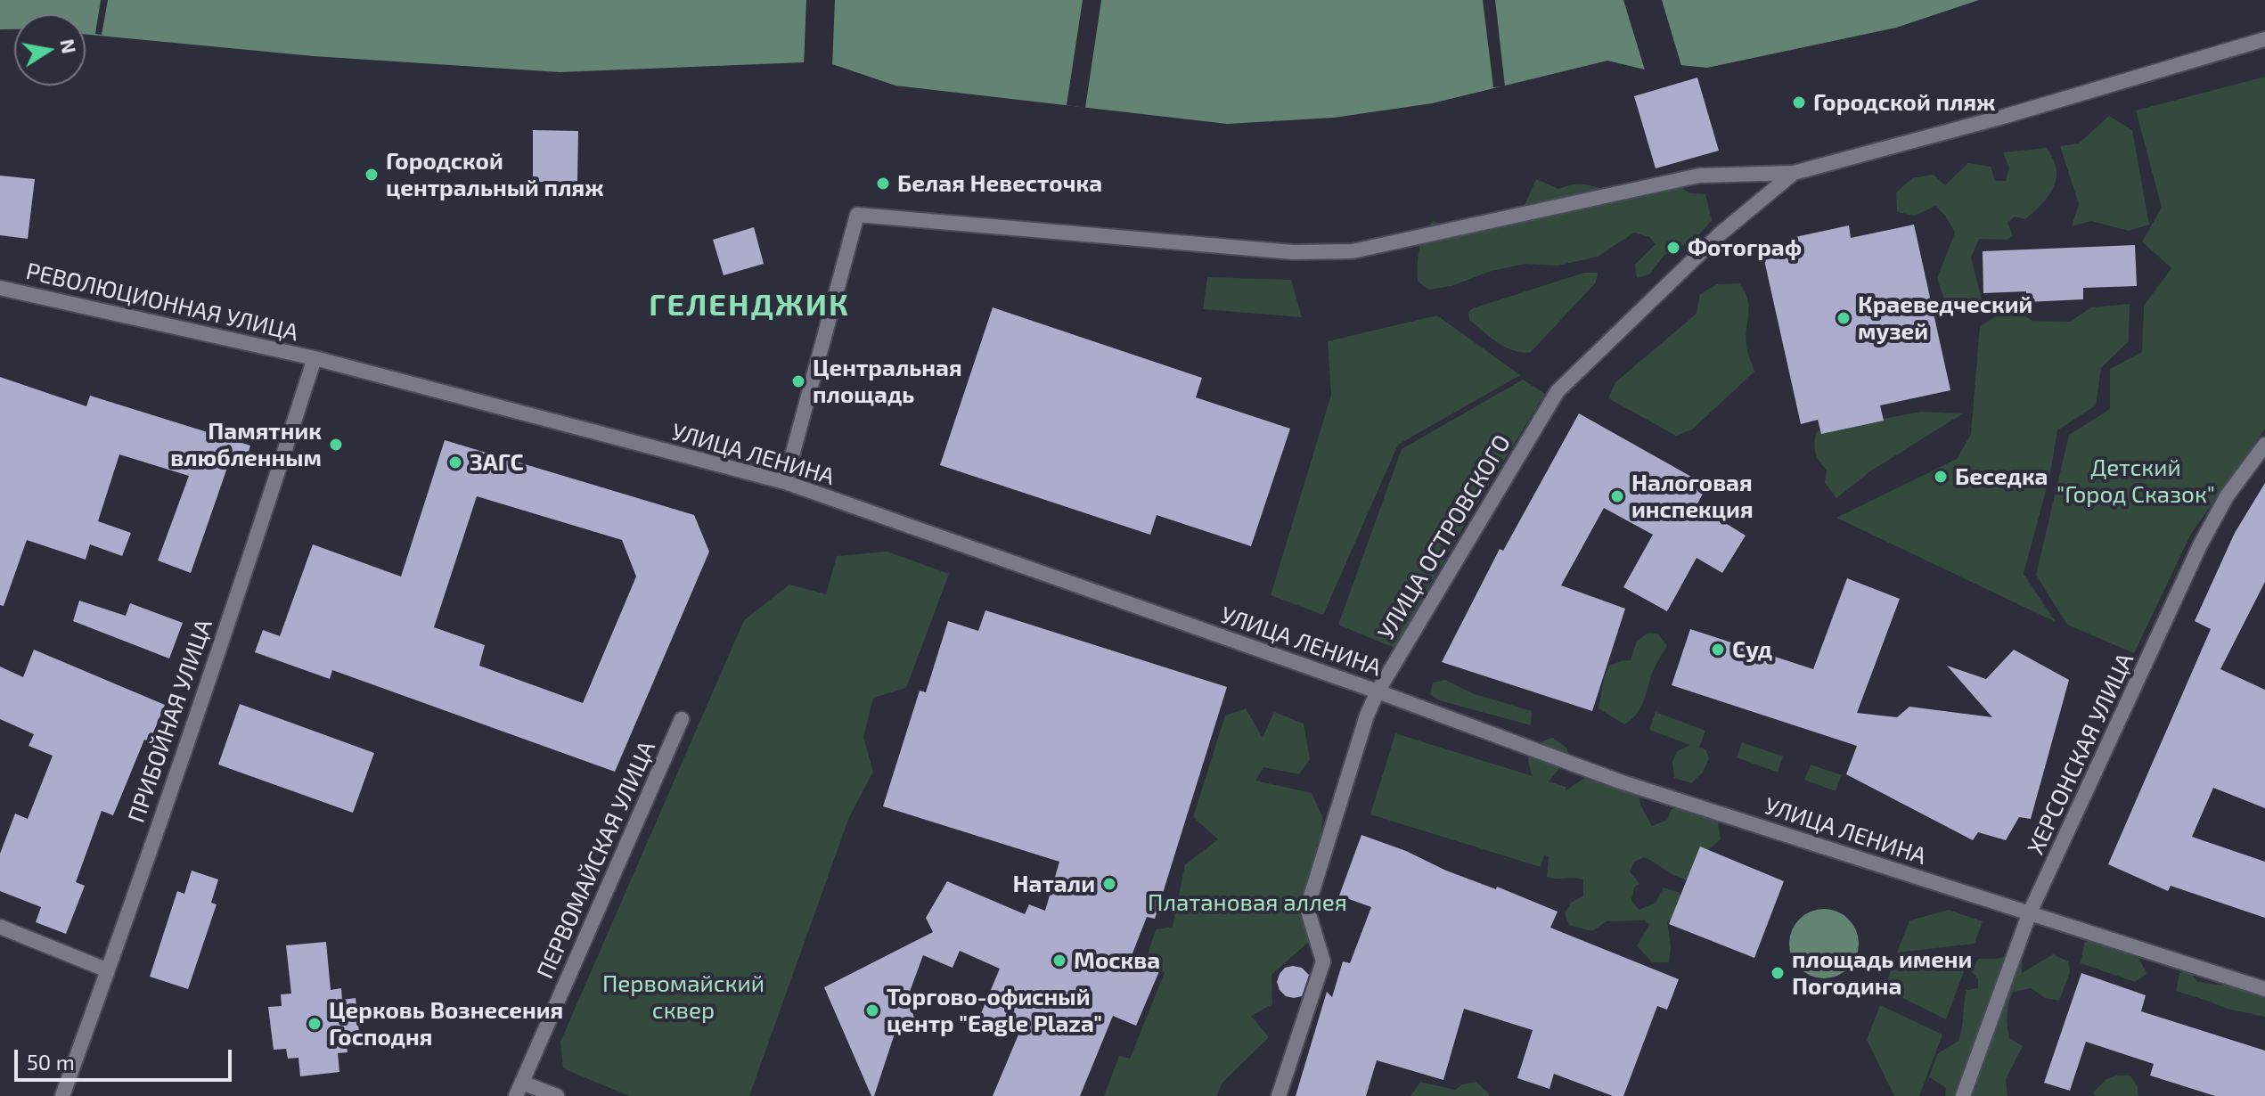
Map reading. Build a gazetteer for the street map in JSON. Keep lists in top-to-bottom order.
{
  "streets": {
    "street": [
      "РЕВОЛЮЦИОННАЯ УЛИЦА",
      "УЛИЦА ЛЕНИНА",
      "УЛИЦА ОСТРОВСКОГО",
      "ПРИБОЙНАЯ УЛИЦА",
      "ХЕРСОНСКАЯ УЛИЦА",
      "ПЕРВОМАЙСКАЯ УЛИЦА"
    ]
  },
  "crossings": [
    ["РЕВОЛЮЦИОННАЯ УЛИЦА", "УЛИЦА ЛЕНИНА"],
    ["РЕВОЛЮЦИОННАЯ УЛИЦА", "ПРИБОЙНАЯ УЛИЦА"],
    ["УЛИЦА ЛЕНИНА", "УЛИЦА ОСТРОВСКОГО"],
    ["УЛИЦА ЛЕНИНА", "ПРИБОЙНАЯ УЛИЦА"],
    ["УЛИЦА ЛЕНИНА", "ХЕРСОНСКАЯ УЛИЦА"]
  ],
  "districts": ["ГЕЛЕНДЖИК"],
  "parks": ["Детский \"Город Сказок\"", "Платановая аллея", "Первомайский сквер"],
  "places": [
    "Городской пляж",
    "Городской центральный пляж",
    "Белая Невесточка",
    "Фотограф",
    "Краеведческий музей",
    "Центральная площадь",
    "Памятник влюбленным",
    "ЗАГС",
    "Беседка",
    "Налоговая инспекция",
    "Суд",
    "Натали",
    "Москва",
    "площадь имени Погодина",
    "Торгово-офисный центр \"Eagle Plaza\"",
    "Церковь Вознесения Господня"
  ],
  "scale_bar": "50 m",
  "north": "right"
}
